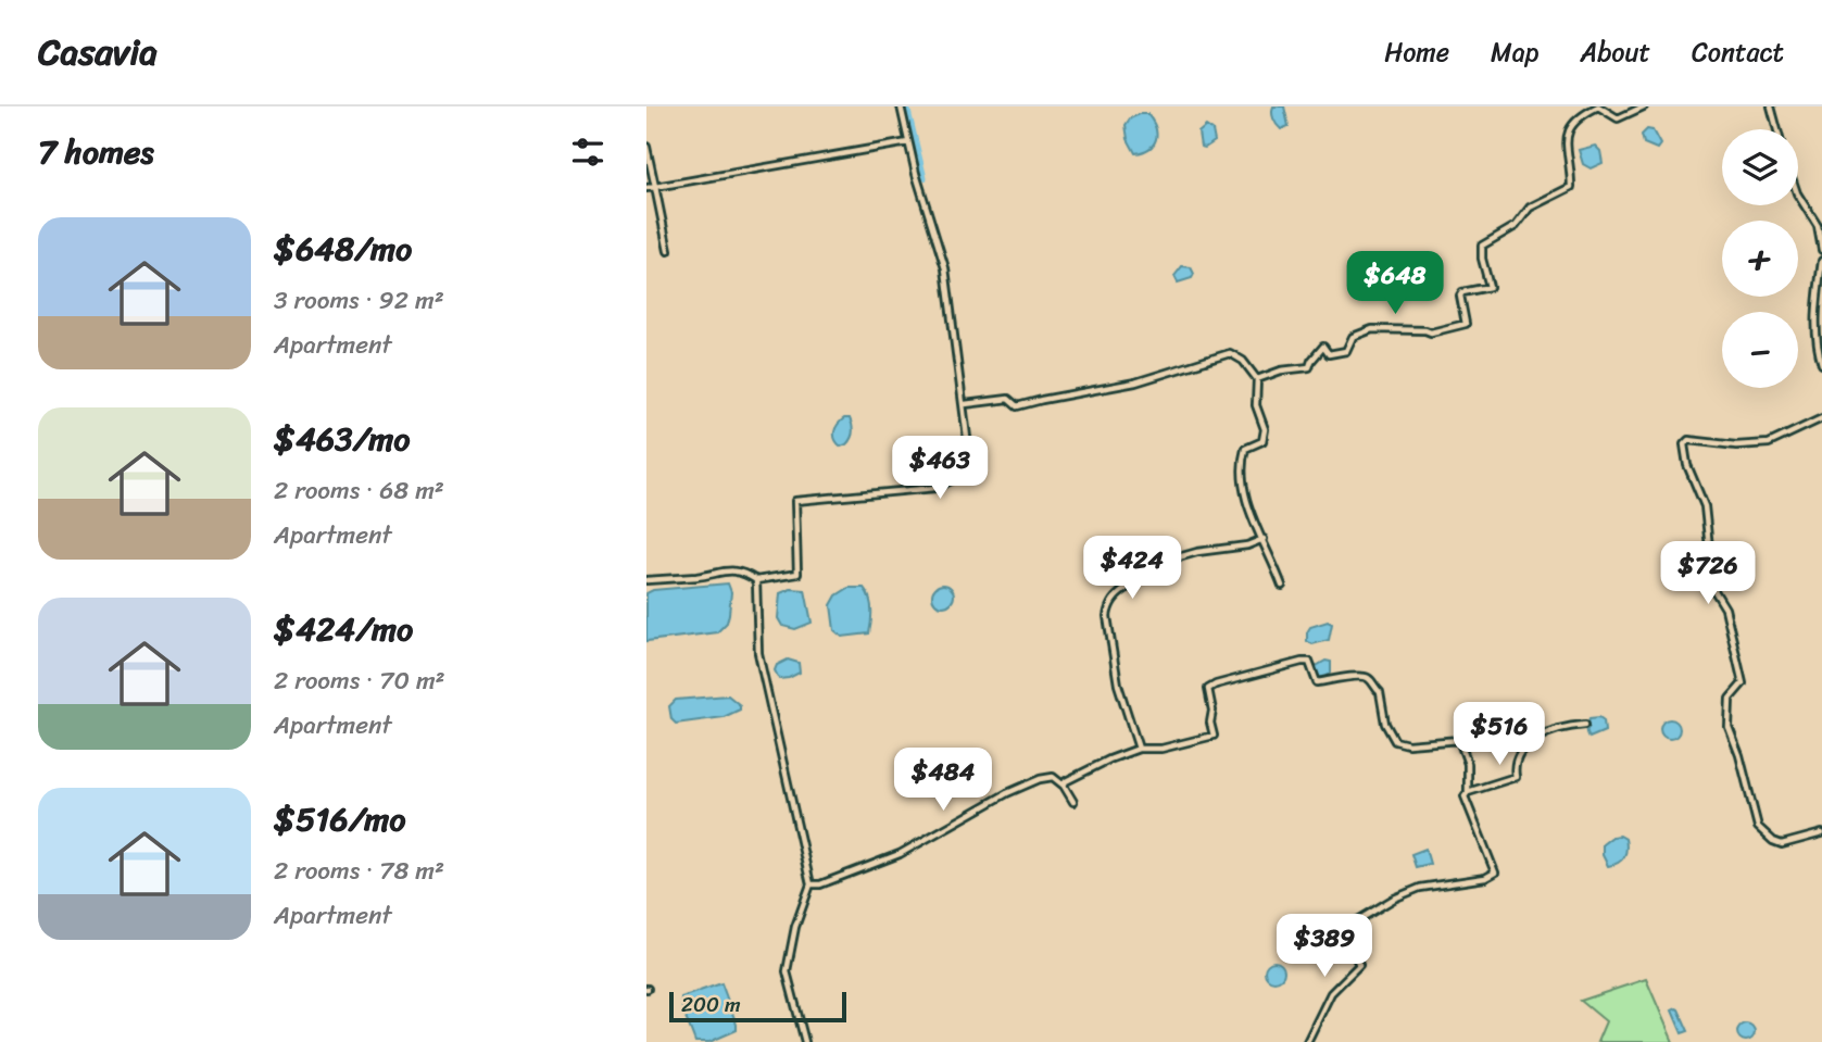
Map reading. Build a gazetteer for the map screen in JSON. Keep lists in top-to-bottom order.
{
  "scale_bar": "200 m",
  "page": {
    "header": "Casavia",
    "nav": [
      "Home",
      "Map",
      "About",
      "Contact"
    ],
    "heading": "7 homes",
    "map_buttons": ["+", "−"],
    "list": [
      {
        "name": "$648/mo",
        "note": "3 rooms · 92 m² · Apartment"
      },
      {
        "name": "$463/mo",
        "note": "2 rooms · 68 m² · Apartment"
      },
      {
        "name": "$424/mo",
        "note": "2 rooms · 70 m² · Apartment"
      },
      {
        "name": "$516/mo",
        "note": "2 rooms · 78 m² · Apartment"
      }
    ],
    "price": [
      "$648",
      "$463",
      "$424",
      "$726",
      "$516",
      "$484",
      "$389"
    ],
    "scale": "200 m"
  }
}
